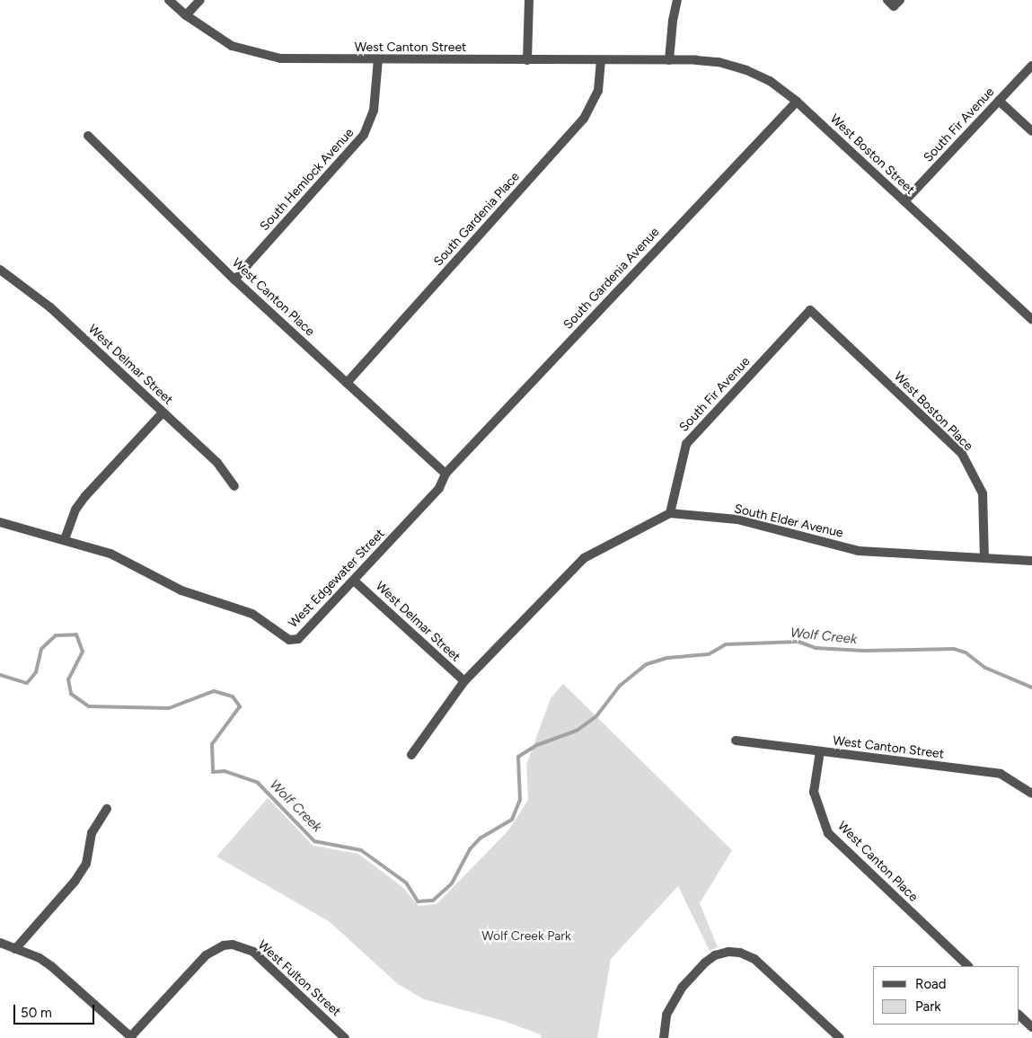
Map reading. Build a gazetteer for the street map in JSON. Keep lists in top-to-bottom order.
{
  "streets": {
    "street": [
      "West Canton Street",
      "South Fir Avenue",
      "West Boston Street",
      "South Hemlock Avenue",
      "South Gardenia Place",
      "South Gardenia Avenue",
      "West Canton Place",
      "West Delmar Street",
      "West Boston Place",
      "South Elder Avenue",
      "West Edgewater Street",
      "West Fulton Street"
    ]
  },
  "crossings": [
    ["West Canton Street", "West Boston Street"],
    ["West Canton Street", "South Hemlock Avenue"],
    ["West Canton Street", "South Gardenia Place"],
    ["West Canton Street", "West Canton Place"],
    ["South Fir Avenue", "West Boston Street"],
    ["South Fir Avenue", "West Boston Place"],
    ["South Fir Avenue", "South Elder Avenue"],
    ["West Boston Street", "South Gardenia Avenue"],
    ["South Hemlock Avenue", "West Canton Place"],
    ["South Gardenia Place", "West Canton Place"],
    ["South Gardenia Avenue", "West Canton Place"],
    ["South Gardenia Avenue", "West Edgewater Street"],
    ["West Canton Place", "West Edgewater Street"],
    ["West Delmar Street", "West Edgewater Street"],
    ["West Boston Place", "South Elder Avenue"]
  ],
  "water": ["Wolf Creek"],
  "parks": ["Wolf Creek Park"],
  "legend": ["Road", "Park"],
  "scale_bar": "50 m"
}
